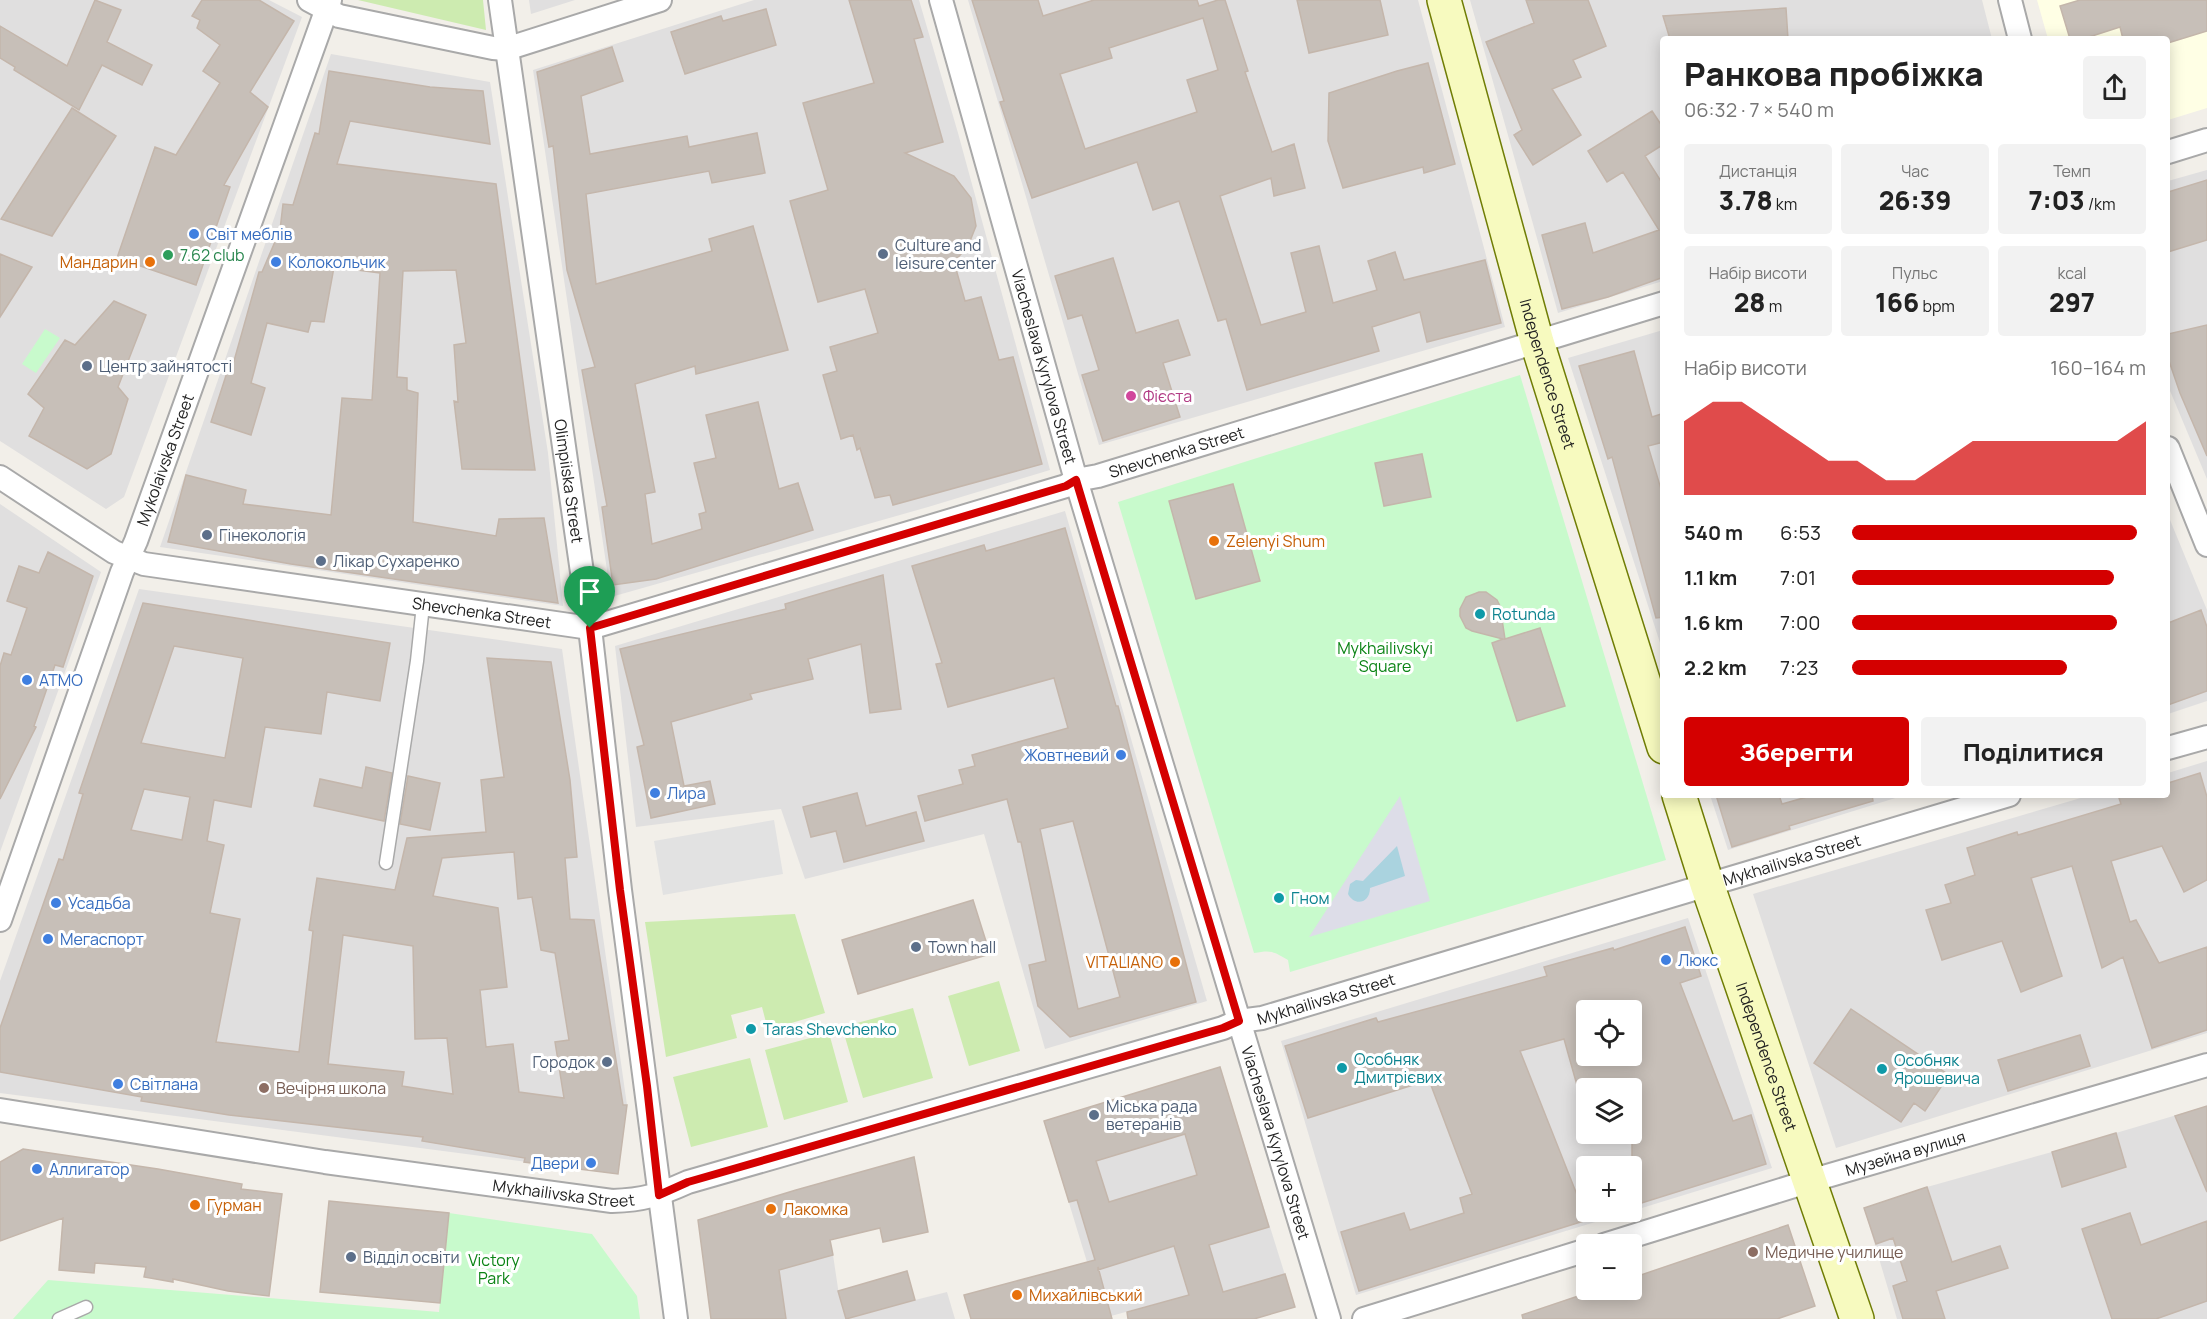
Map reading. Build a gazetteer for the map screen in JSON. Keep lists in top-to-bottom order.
{
  "streets": {
    "street": [
      "Viacheslava Kyrylova Street",
      "Independence Street",
      "Shevchenka Street",
      "Mykolaivska Street",
      "Olimpiiska Street",
      "Mykhailivska Street",
      "Музейна вулиця"
    ]
  },
  "crossings": [
    ["Viacheslava Kyrylova Street", "Shevchenka Street"],
    ["Viacheslava Kyrylova Street", "Mykhailivska Street"],
    ["Independence Street", "Shevchenka Street"],
    ["Independence Street", "Mykhailivska Street"],
    ["Independence Street", "Музейна вулиця"],
    ["Shevchenka Street", "Mykolaivska Street"],
    ["Shevchenka Street", "Olimpiiska Street"],
    ["Olimpiiska Street", "Mykhailivska Street"]
  ],
  "parks": ["Mykhailivskyi Square", "Victory Park"],
  "places": [
    "Світ меблів",
    "Culture and leisure center",
    "7.62 club",
    "Мандарин",
    "Колокольчик",
    "Центр зайнятості",
    "Фієста",
    "Гінекологія",
    "Zelenyi Shum",
    "Лікар Сухаренко",
    "Rotunda",
    "АТМО",
    "Жовтневий",
    "Лира",
    "Гном",
    "Усадьба",
    "Мегаспорт",
    "Town hall",
    "Люкс",
    "VITALIANO",
    "Taras Shevchenko",
    "Городок",
    "Особняк Дмитрієвих",
    "Особняк Ярошевича",
    "Світлана",
    "Вечірня школа",
    "Міська рада ветеранів",
    "Двери",
    "Аллигатор",
    "Гурман",
    "Лакомка",
    "Медичне училище",
    "Відділ освіти",
    "Михайлівський"
  ],
  "page": {
    "heading": ["Ранкова пробіжка", "06:32 · 7 × 540 m"],
    "stats": [
      ["Дистанція", "3.78 km"],
      ["Час", "26:39"],
      ["Темп", "7:03 /km"],
      ["Набір висоти", "28 m"],
      ["Пульс", "166 bpm"],
      ["kcal", "297"]
    ],
    "chart": ["Набір висоти", "160–164 m"],
    "list": [
      {
        "name": "540 m",
        "note": "6:53"
      },
      {
        "name": "1.1 km",
        "note": "7:01"
      },
      {
        "name": "1.6 km",
        "note": "7:00"
      },
      {
        "name": "2.2 km",
        "note": "7:23"
      }
    ],
    "buttons": ["Зберегти", "Поділитися"],
    "map_buttons": ["+", "−"]
  }
}
